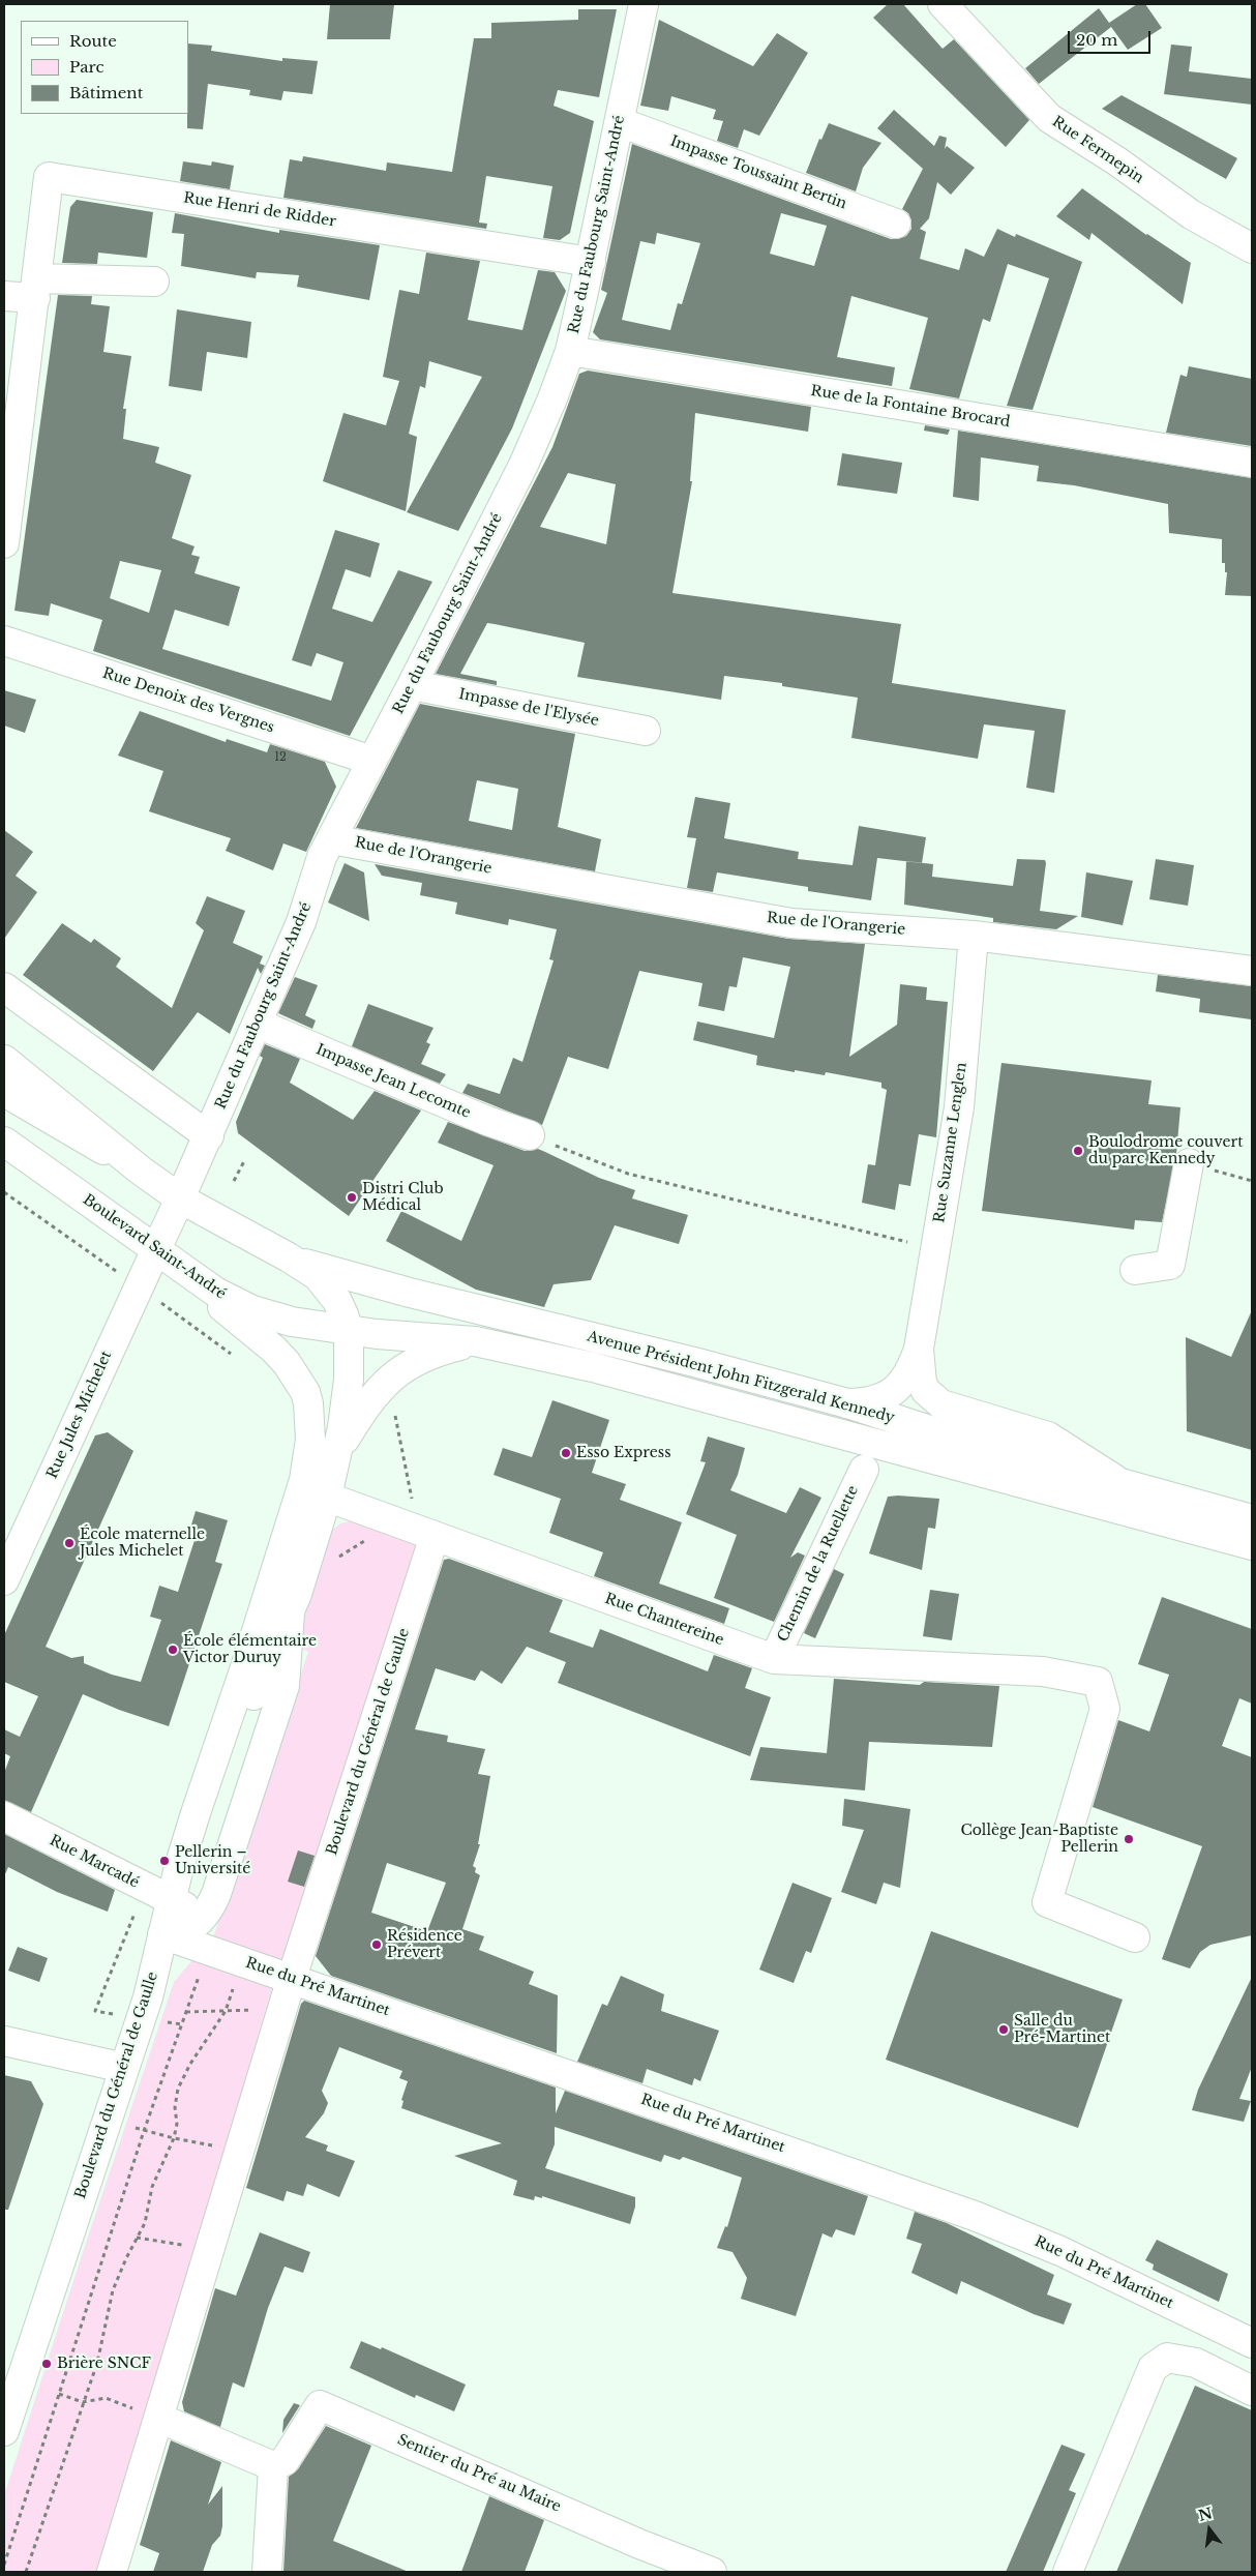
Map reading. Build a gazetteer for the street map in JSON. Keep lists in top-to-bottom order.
{
  "streets": {
    "street": [
      "Rue Fermepin",
      "Impasse Toussaint Bertin",
      "Rue Henri de Ridder",
      "Rue du Faubourg Saint-André",
      "Rue de la Fontaine Brocard",
      "Rue Denoix des Vergnes",
      "Impasse de l'Elysée",
      "Rue de l'Orangerie",
      "Impasse Jean Lecomte",
      "Rue Suzanne Lenglen",
      "Boulevard Saint-André",
      "Avenue Président John Fitzgerald Kennedy",
      "Rue Jules Michelet",
      "Chemin de la Ruellette",
      "Rue Chantereine",
      "Boulevard du Général de Gaulle",
      "Rue Marcadé",
      "Rue du Pré Martinet",
      "Sentier du Pré au Maire"
    ]
  },
  "crossings": [
    ["Impasse Toussaint Bertin", "Rue du Faubourg Saint-André"],
    ["Rue Henri de Ridder", "Rue du Faubourg Saint-André"],
    ["Rue du Faubourg Saint-André", "Rue de la Fontaine Brocard"],
    ["Rue du Faubourg Saint-André", "Rue Denoix des Vergnes"],
    ["Rue du Faubourg Saint-André", "Impasse de l'Elysée"],
    ["Rue du Faubourg Saint-André", "Rue de l'Orangerie"],
    ["Rue du Faubourg Saint-André", "Impasse Jean Lecomte"],
    ["Rue du Faubourg Saint-André", "Boulevard Saint-André"],
    ["Rue du Faubourg Saint-André", "Rue Jules Michelet"],
    ["Rue de l'Orangerie", "Rue Suzanne Lenglen"],
    ["Rue Suzanne Lenglen", "Avenue Président John Fitzgerald Kennedy"],
    ["Boulevard Saint-André", "Avenue Président John Fitzgerald Kennedy"],
    ["Boulevard Saint-André", "Rue Jules Michelet"],
    ["Chemin de la Ruellette", "Rue Chantereine"],
    ["Rue Chantereine", "Boulevard du Général de Gaulle"],
    ["Boulevard du Général de Gaulle", "Rue du Pré Martinet"]
  ],
  "places": [
    "Boulodrome couvert du parc Kennedy",
    "Distri Club Médical",
    "Esso Express",
    "École maternelle Jules Michelet",
    "École élémentaire Victor Duruy",
    "Collège Jean-Baptiste Pellerin",
    "Pellerin – Université",
    "Résidence Prévert",
    "Salle du Pré-Martinet",
    "Brière SNCF"
  ],
  "house_numbers": ["12"],
  "legend": ["Route", "Parc", "Bâtiment"],
  "scale_bar": "20 m",
  "north": "top"
}
